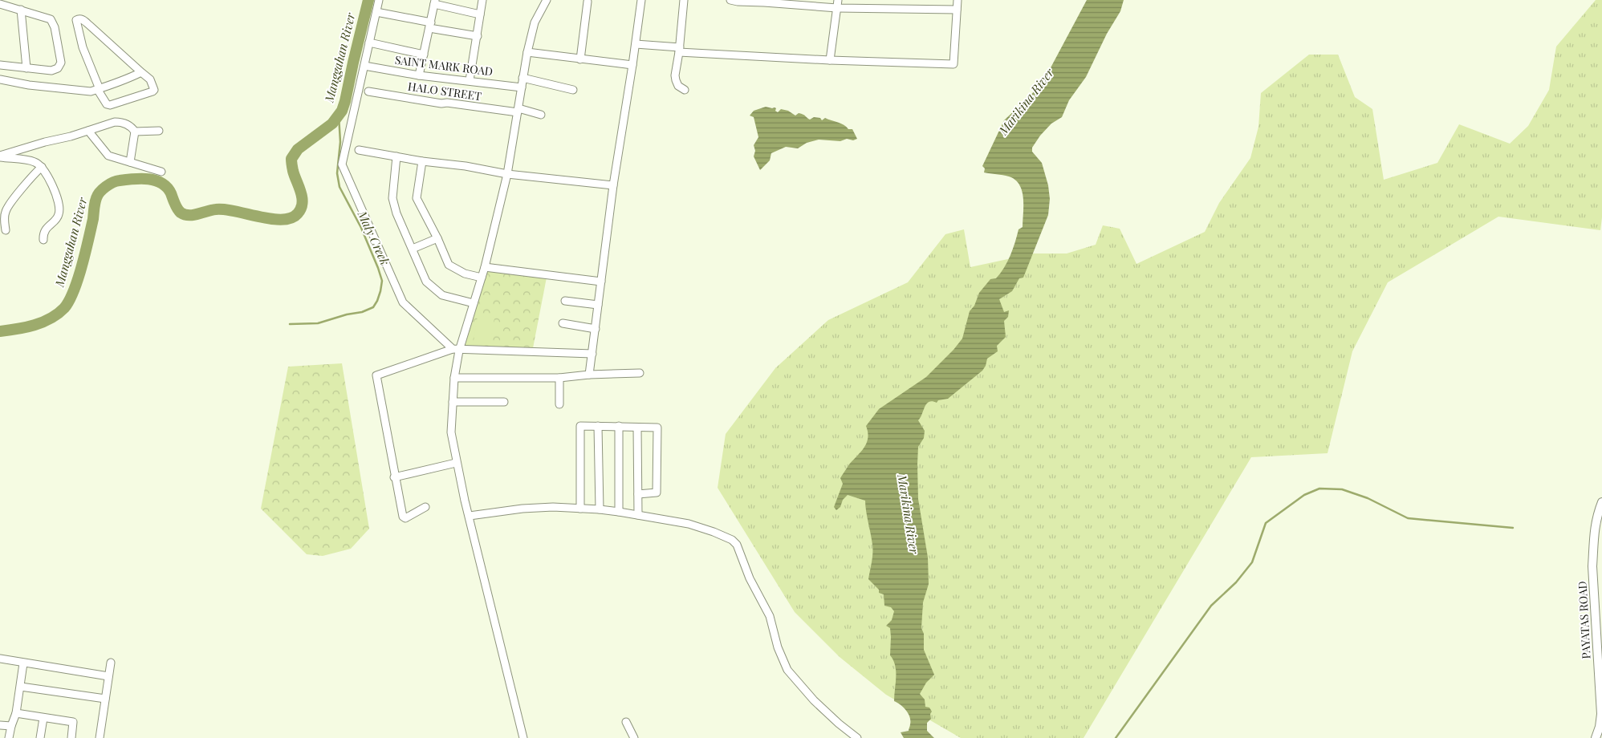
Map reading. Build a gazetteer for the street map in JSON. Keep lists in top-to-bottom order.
{
  "streets": {
    "main road": ["PAYATAS ROAD"],
    "street": ["SAINT MARK ROAD", "HALO STREET"]
  },
  "water": ["Manggahan River", "Marikina River", "Maly Creek"]
}
